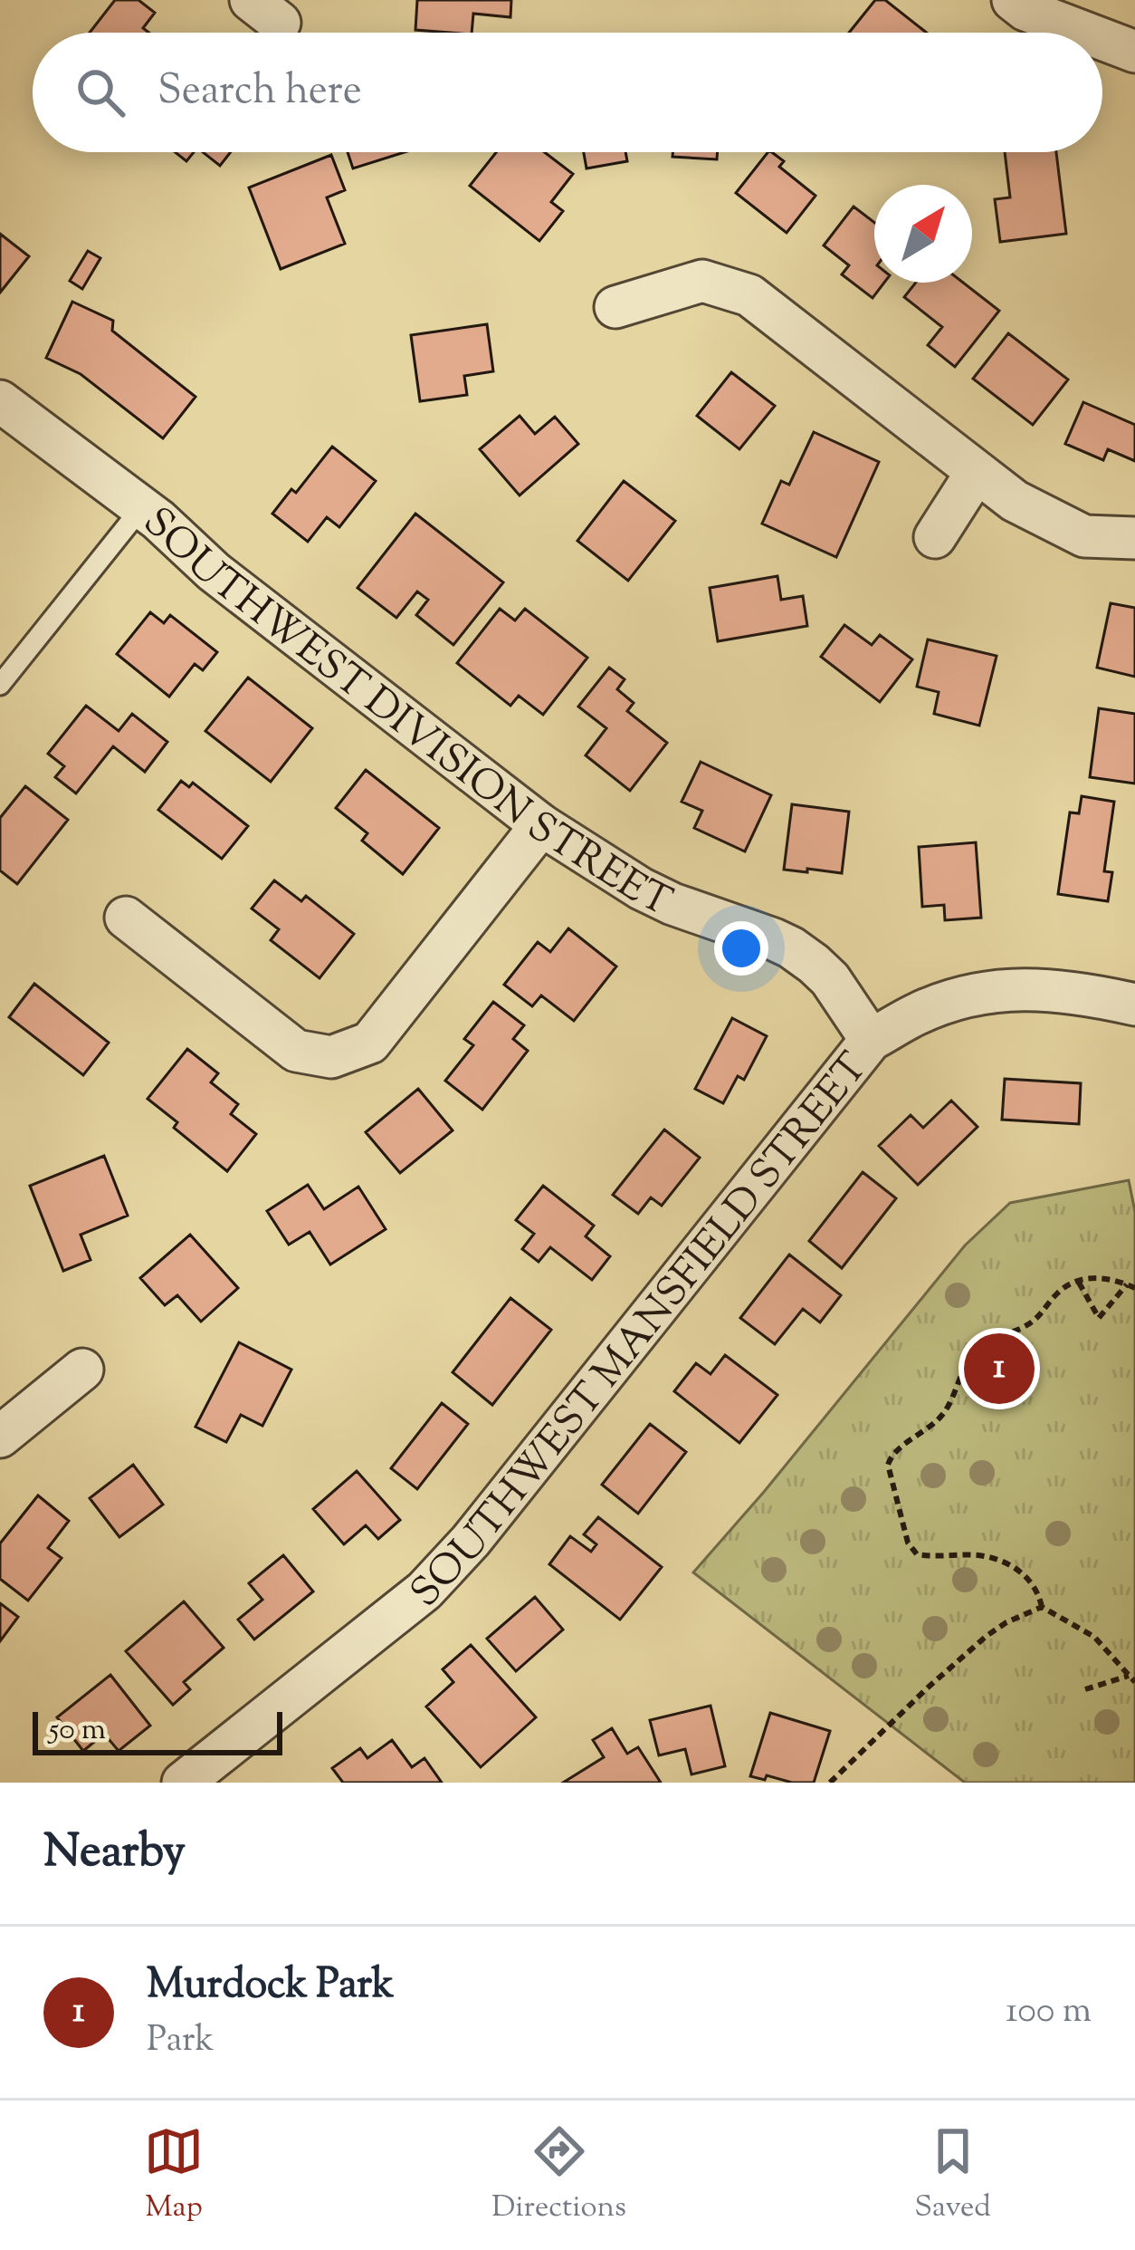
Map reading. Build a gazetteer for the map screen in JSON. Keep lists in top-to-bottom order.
{
  "streets": {
    "street": ["SOUTHWEST DIVISION STREET", "SOUTHWEST MANSFIELD STREET"]
  },
  "crossings": [
    ["SOUTHWEST DIVISION STREET", "SOUTHWEST MANSFIELD STREET"]
  ],
  "scale_bar": "50 m",
  "north": "top right",
  "page": {
    "search": "Search here",
    "pins": "1",
    "scale": "50 m",
    "heading": "Nearby",
    "list": [
      {
        "mark": "1",
        "name": "Murdock Park",
        "note": "Park",
        "value": "100 m"
      }
    ],
    "nav": ["Map", "Directions", "Saved"]
  }
}
